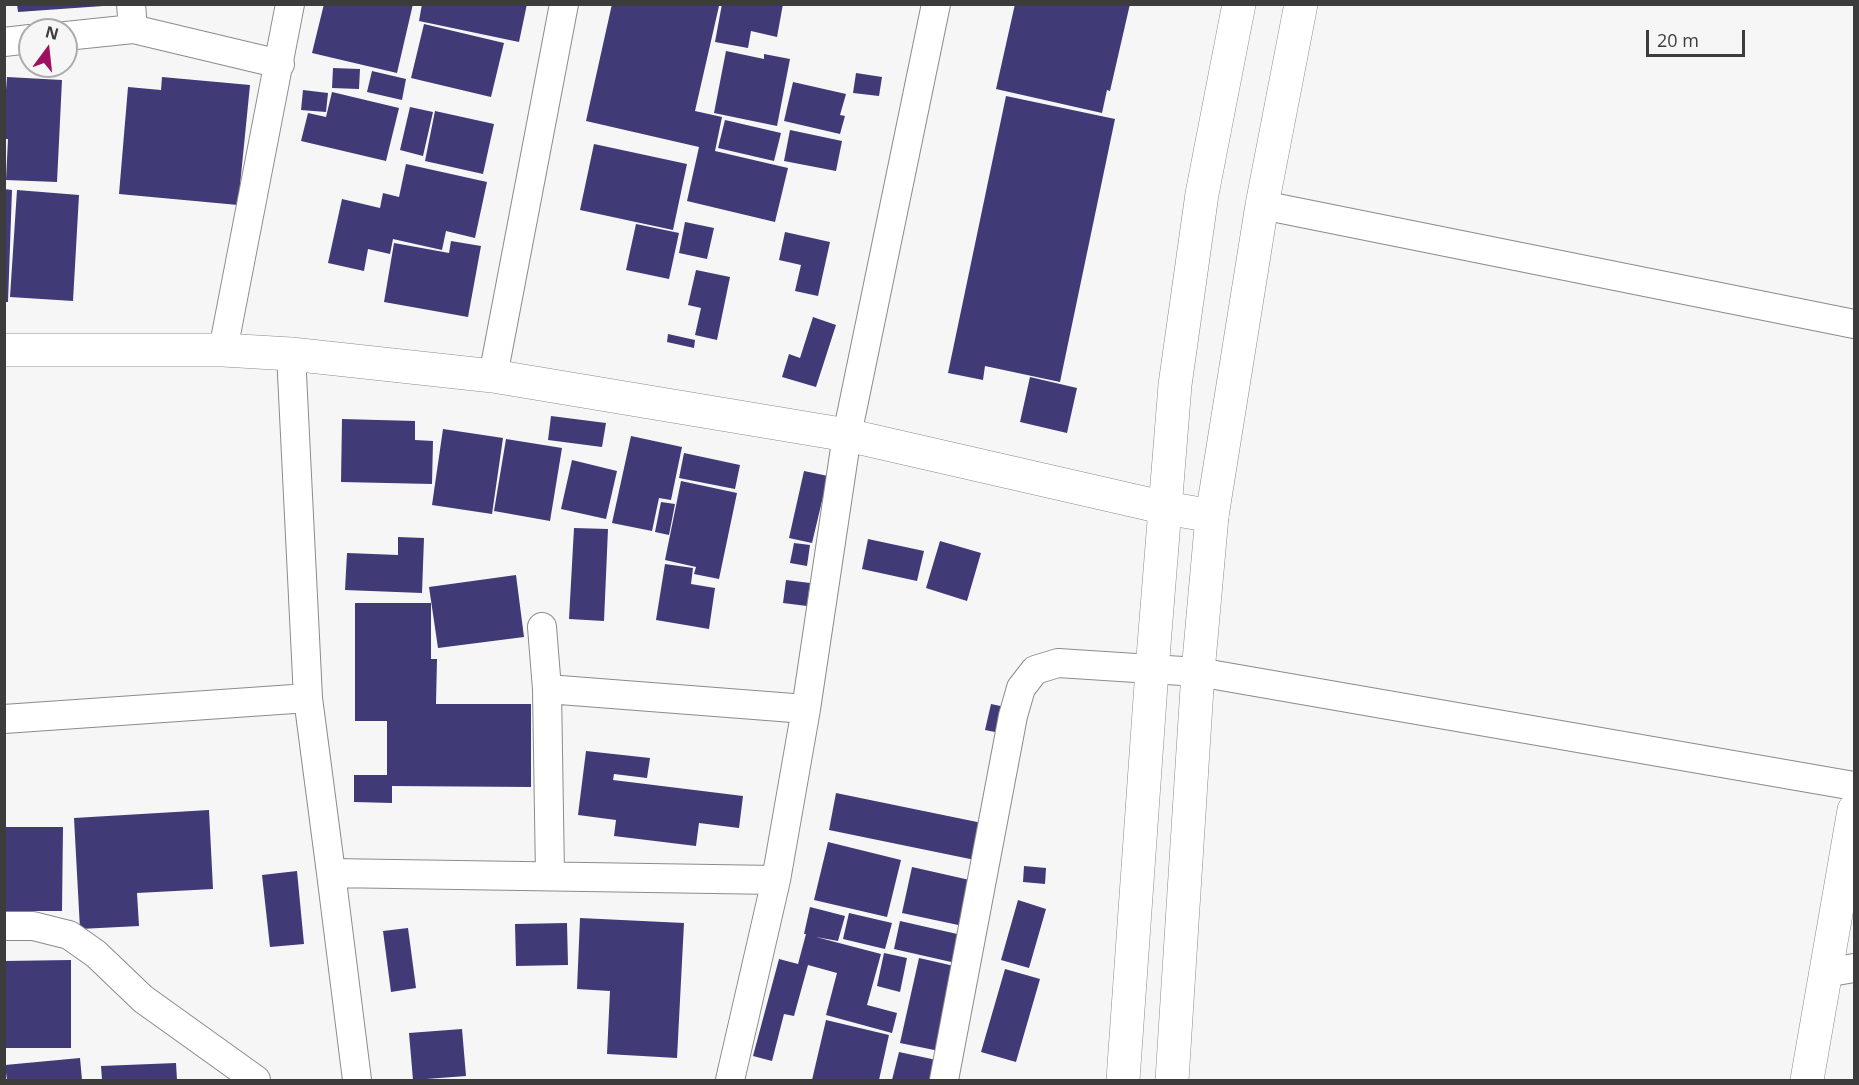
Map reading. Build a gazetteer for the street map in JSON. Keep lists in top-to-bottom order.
{
  "scale_bar": "20 m",
  "north": "top"
}
